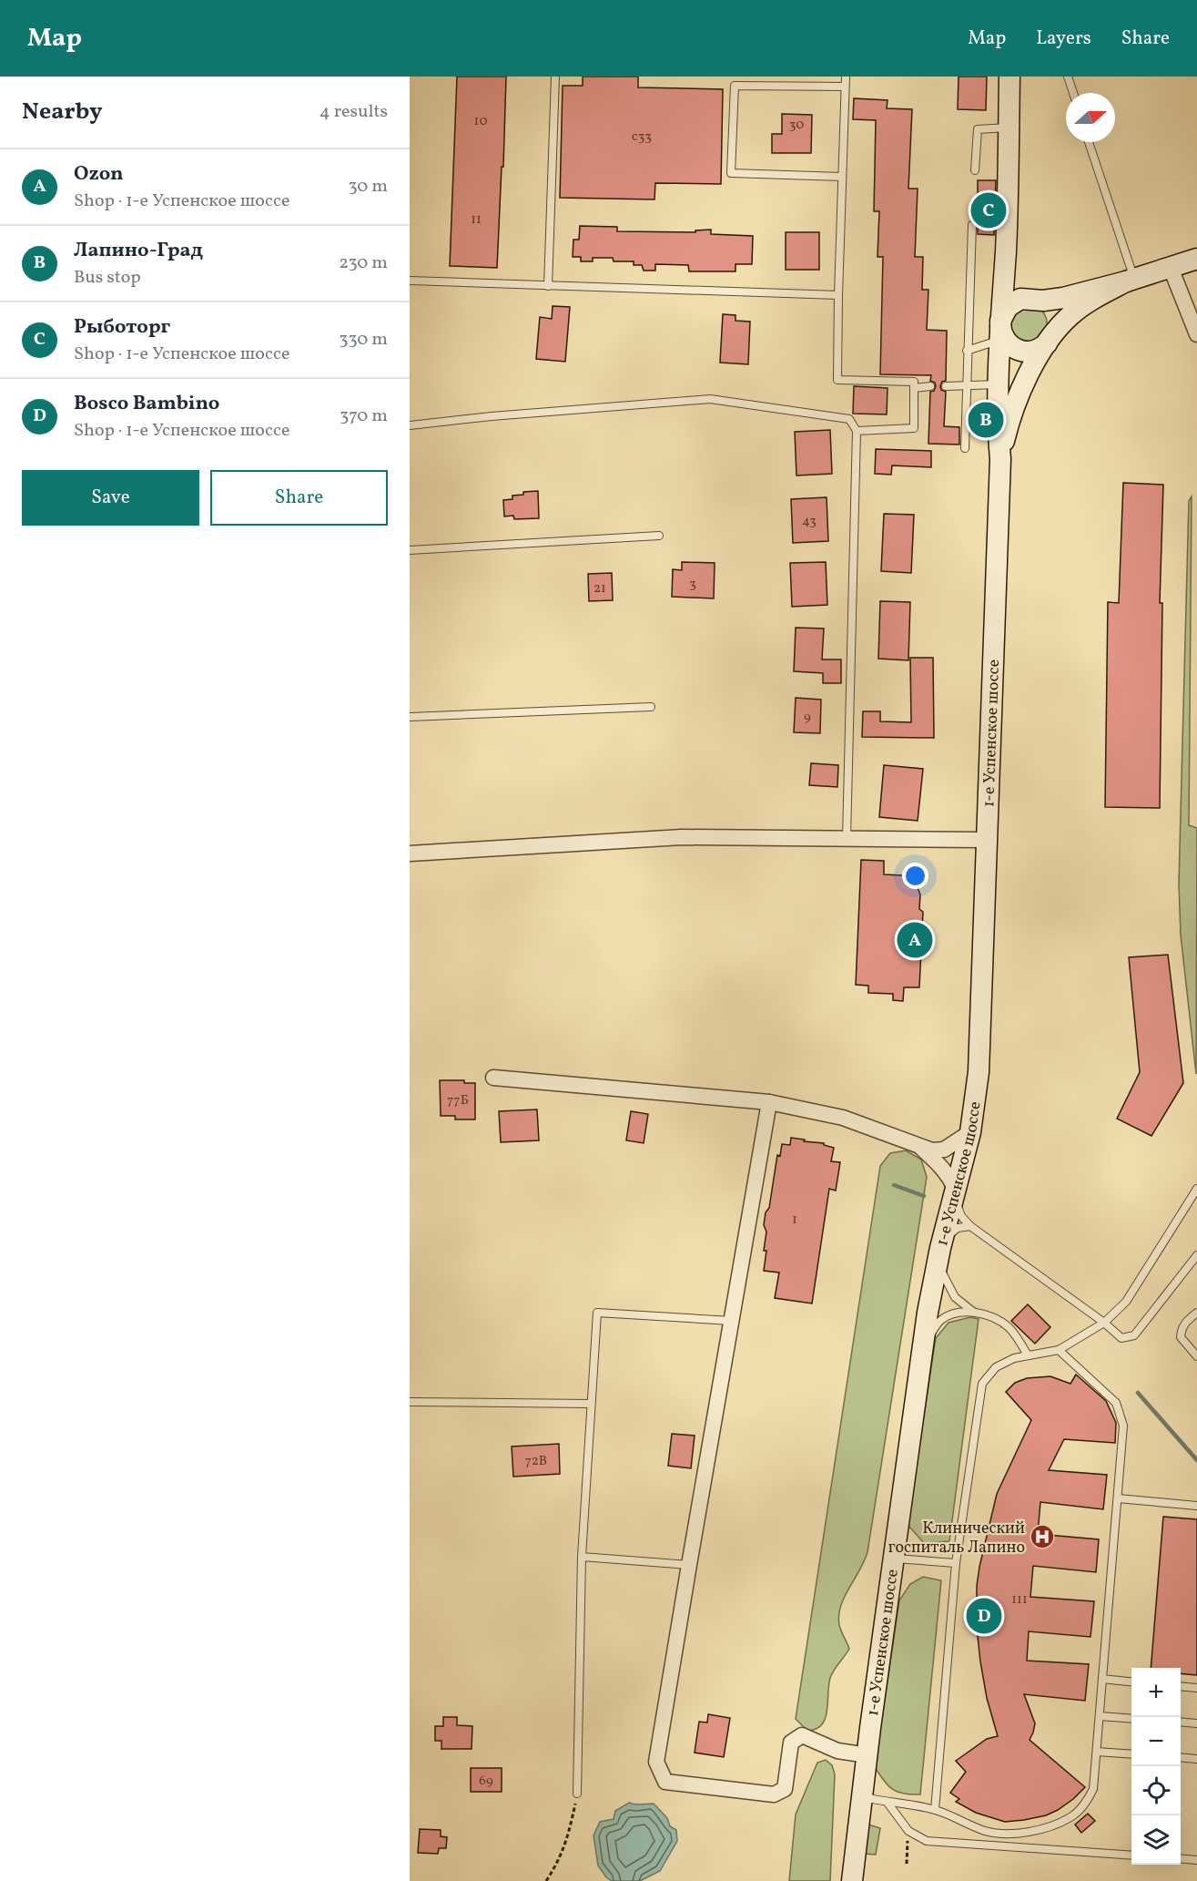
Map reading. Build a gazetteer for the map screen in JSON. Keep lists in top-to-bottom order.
{
  "streets": {
    "main road": ["1-е Успенское шоссе"]
  },
  "places": {
    "hospital": ["Клинический госпиталь Лапино"]
  },
  "house_numbers": [
    "10",
    "30",
    "с33",
    "11",
    "43",
    "3",
    "21",
    "9",
    "77Б",
    "1",
    "72В",
    "111",
    "69"
  ],
  "north": "right",
  "page": {
    "header": "Map",
    "nav": ["Map", "Layers", "Share"],
    "heading": ["Nearby", "4 results"],
    "list": [
      {
        "mark": "A",
        "name": "Ozon",
        "note": "Shop · 1-е Успенское шоссе",
        "value": "30 m"
      },
      {
        "mark": "B",
        "name": "Лапино-Град",
        "note": "Bus stop",
        "value": "230 m"
      },
      {
        "mark": "C",
        "name": "Рыботорг",
        "note": "Shop · 1-е Успенское шоссе",
        "value": "330 m"
      },
      {
        "mark": "D",
        "name": "Bosco Bambino",
        "note": "Shop · 1-е Успенское шоссе",
        "value": "370 m"
      }
    ],
    "pins": [
      "C",
      "B",
      "A",
      "D"
    ],
    "buttons": ["Save", "Share"],
    "map_buttons": ["+", "−"]
  }
}
